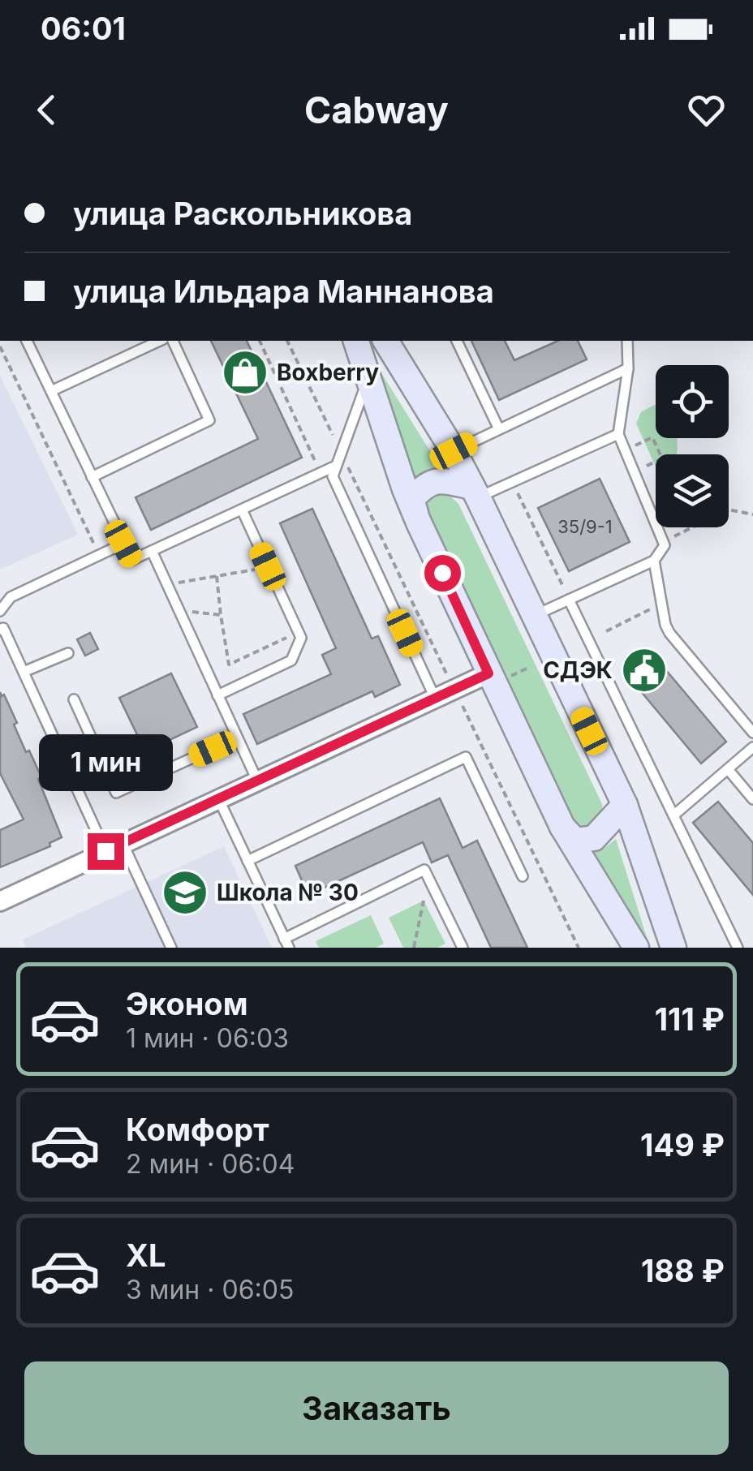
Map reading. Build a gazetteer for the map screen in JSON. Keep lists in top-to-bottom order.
{
  "places": {
    "shop": ["Boxberry"],
    "public building": ["СДЭК"],
    "school or university": ["Школа № 30"]
  },
  "house_numbers": ["35/9-1"],
  "page": {
    "status": "06:01",
    "header": "Cabway",
    "banner": ["улица Раскольникова", "улица Ильдара Маннанова"],
    "bubble": "1 мин",
    "list": [
      {
        "name": "Эконом",
        "note": "1 мин · 06:03",
        "value": "111 ₽"
      },
      {
        "name": "Комфорт",
        "note": "2 мин · 06:04",
        "value": "149 ₽"
      },
      {
        "name": "XL",
        "note": "3 мин · 06:05",
        "value": "188 ₽"
      }
    ],
    "buttons": "Заказать"
  }
}
